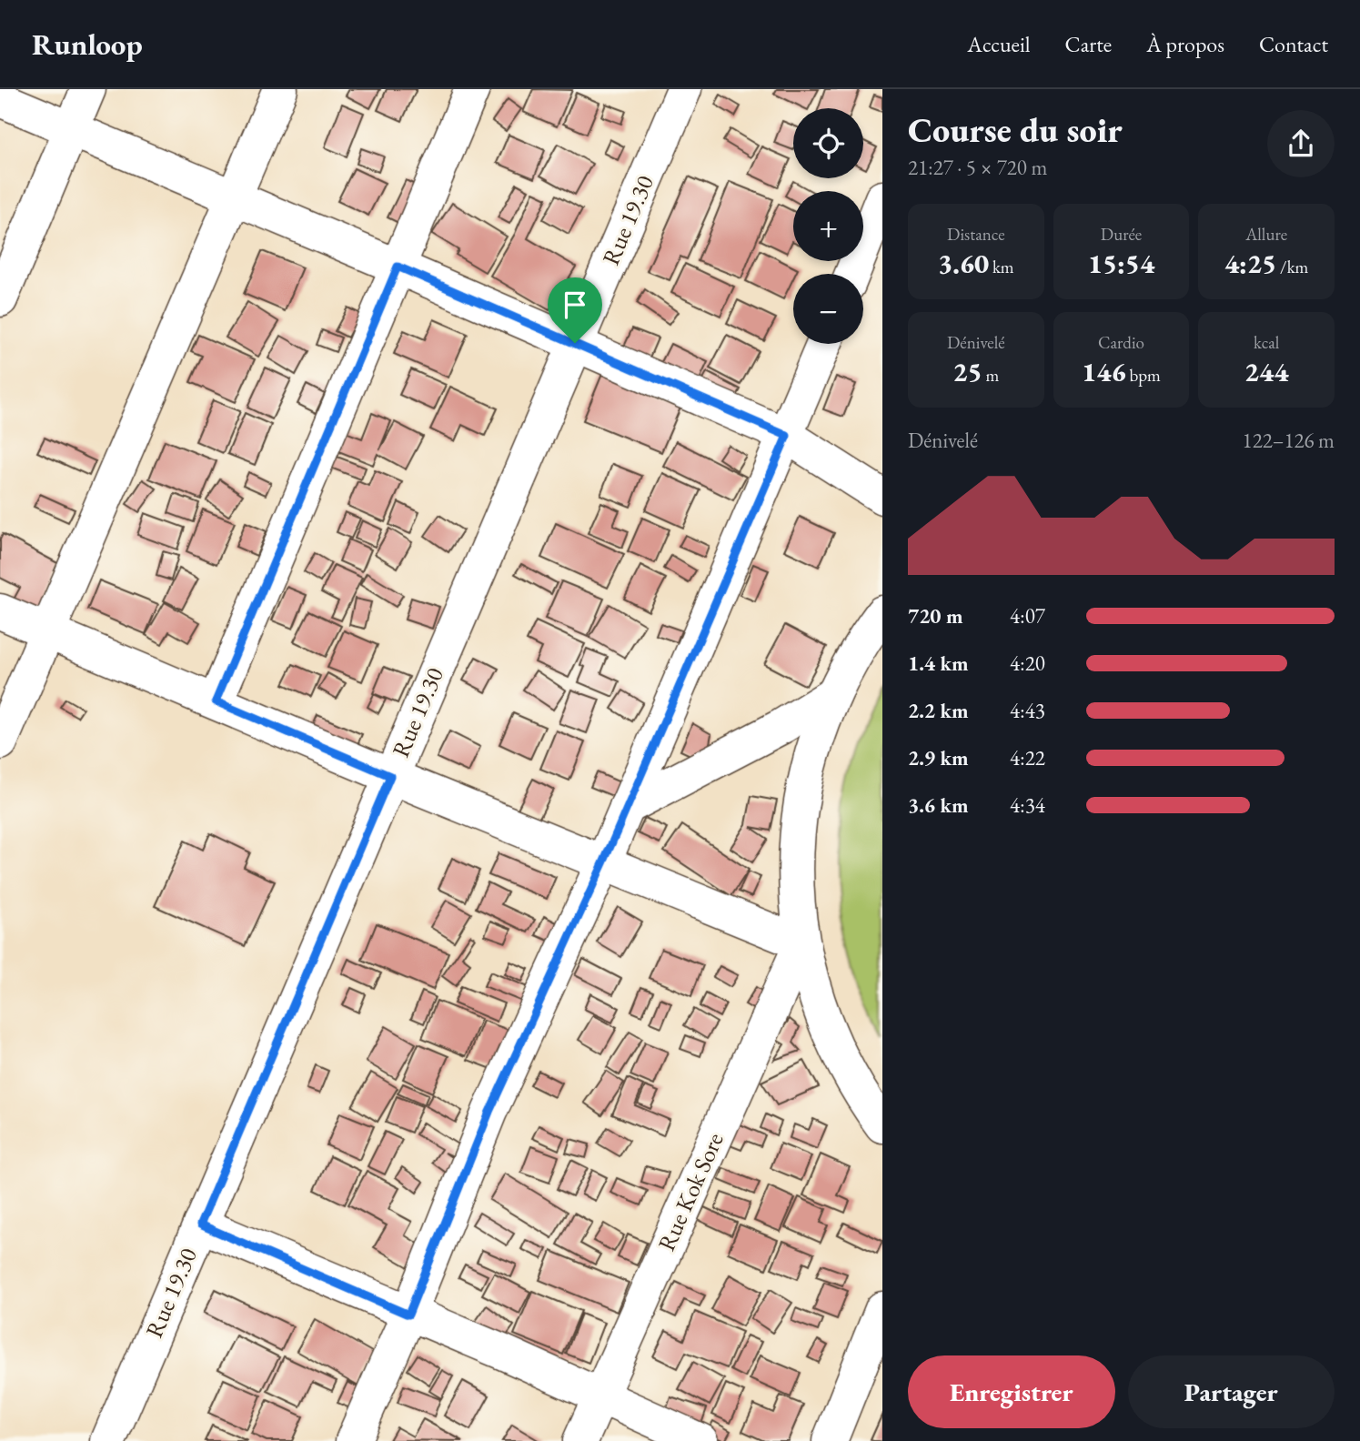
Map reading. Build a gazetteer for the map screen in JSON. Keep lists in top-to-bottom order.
{
  "streets": {
    "street": ["Rue 19.30", "Rue Kok Sore"]
  },
  "page": {
    "header": "Runloop",
    "nav": [
      "Accueil",
      "Carte",
      "À propos",
      "Contact"
    ],
    "heading": ["Course du soir", "21:27 · 5 × 720 m"],
    "map_buttons": ["+", "−"],
    "stats": [
      ["Distance", "3.60 km"],
      ["Durée", "15:54"],
      ["Allure", "4:25 /km"],
      ["Dénivelé", "25 m"],
      ["Cardio", "146 bpm"],
      ["kcal", "244"]
    ],
    "chart": ["Dénivelé", "122–126 m"],
    "list": [
      {
        "name": "720 m",
        "note": "4:07"
      },
      {
        "name": "1.4 km",
        "note": "4:20"
      },
      {
        "name": "2.2 km",
        "note": "4:43"
      },
      {
        "name": "2.9 km",
        "note": "4:22"
      },
      {
        "name": "3.6 km",
        "note": "4:34"
      }
    ],
    "buttons": ["Enregistrer", "Partager"]
  }
}
